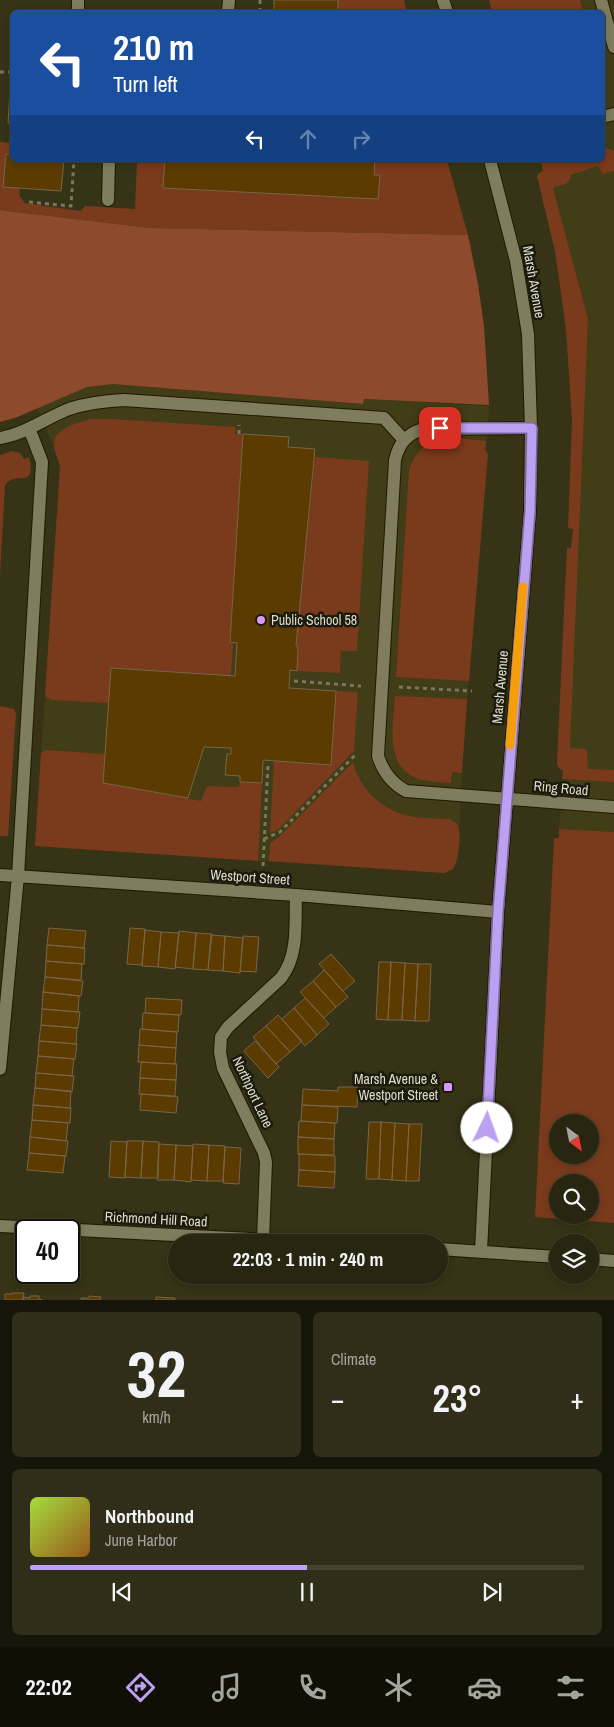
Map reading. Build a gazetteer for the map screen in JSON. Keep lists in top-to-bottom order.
{
  "streets": {
    "street": [
      "Marsh Avenue",
      "Ring Road",
      "Westport Street",
      "Northport Lane",
      "Richmond Hill Road"
    ]
  },
  "crossings": [
    ["Marsh Avenue", "Ring Road"],
    ["Marsh Avenue", "Westport Street"],
    ["Westport Street", "Northport Lane"]
  ],
  "places": {
    "other": ["Public School 58"],
    "transit": ["Marsh Avenue & Westport Street"]
  },
  "north": "bottom right",
  "page": {
    "turn": ["210 m", "Turn left"],
    "limit": "40",
    "trip": "22:03 · 1 min · 240 m",
    "tile": [
      ["32", "km/h"],
      "Climate"
    ],
    "heat": ["−", "23°", "+"],
    "song": ["Northbound", "June Harbor"],
    "tabs": "22:02"
  }
}
